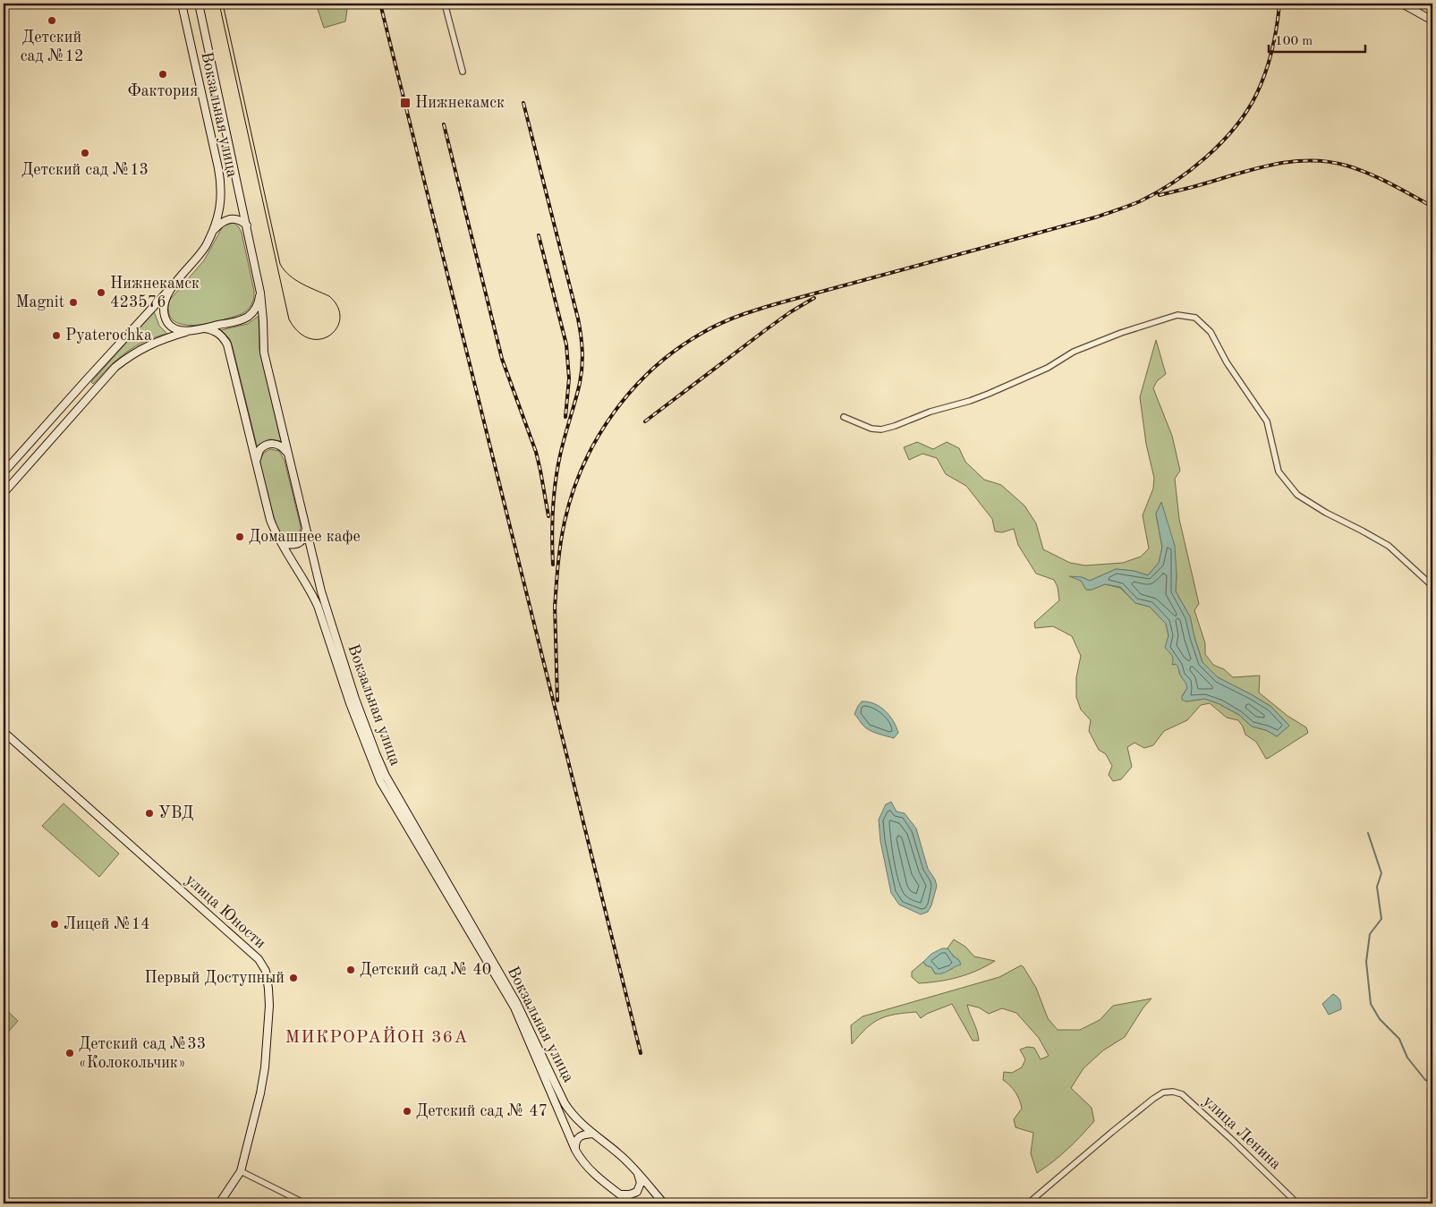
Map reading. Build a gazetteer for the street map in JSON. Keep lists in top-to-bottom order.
{
  "streets": {
    "main road": ["Вокзальная улица", "улица Юности"],
    "street": ["улица Ленина"]
  },
  "districts": ["МИКРОРАЙОН 36А"],
  "places": {
    "other": [
      "Детский сад №12",
      "Фактория",
      "Детский сад №13",
      "Нижнекамск 423576",
      "Magnit",
      "Pyaterochka",
      "Домашнее кафе",
      "УВД",
      "Лицей №14",
      "Детский сад № 40",
      "Первый Доступный",
      "Детский сад №33 «Колокольчик»",
      "Детский сад № 47"
    ],
    "transit": ["Нижнекамск"]
  },
  "scale_bar": "100 m"
}
